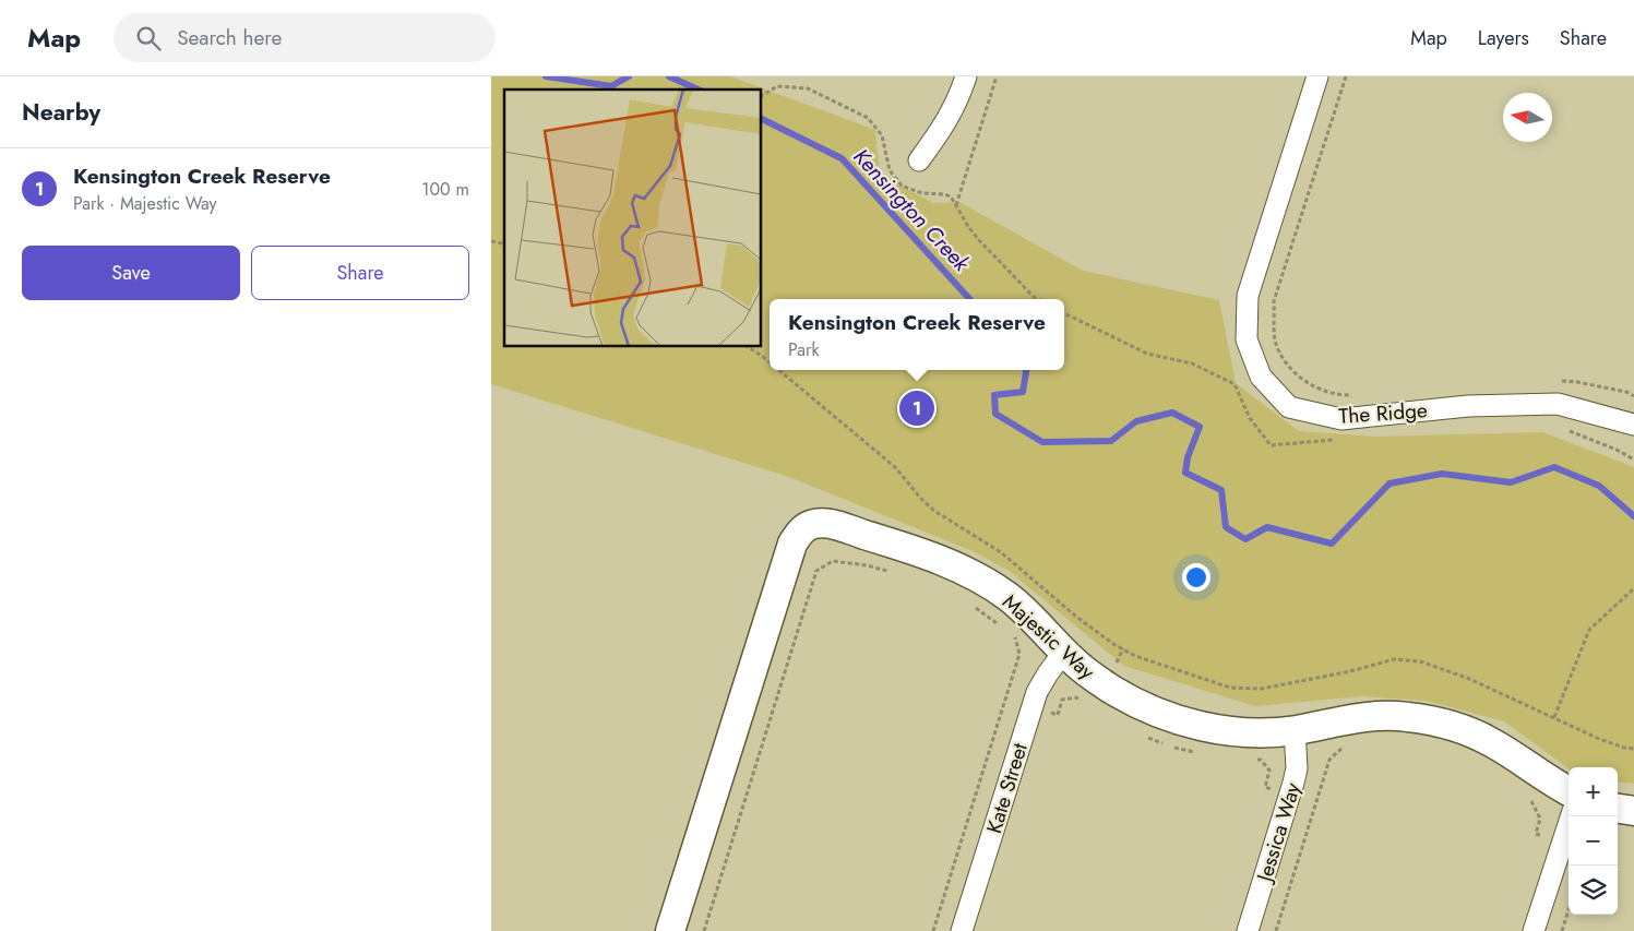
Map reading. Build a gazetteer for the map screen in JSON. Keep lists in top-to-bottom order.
{
  "streets": {
    "street": [
      "The Ridge",
      "Majestic Way",
      "Kate Street",
      "Jessica Way"
    ]
  },
  "crossings": [
    ["Majestic Way", "Kate Street"],
    ["Majestic Way", "Jessica Way"]
  ],
  "water": ["Kensington Creek"],
  "north": "left",
  "page": {
    "header": "Map",
    "search": "Search here",
    "nav": ["Map", "Layers", "Share"],
    "heading": "Nearby",
    "list": [
      {
        "mark": "1",
        "name": "Kensington Creek Reserve",
        "note": "Park · Majestic Way",
        "value": "100 m"
      }
    ],
    "buttons": ["Save", "Share"],
    "popup": ["Kensington Creek Reserve", "Park"],
    "pins": "1",
    "map_buttons": ["+", "−"]
  }
}
